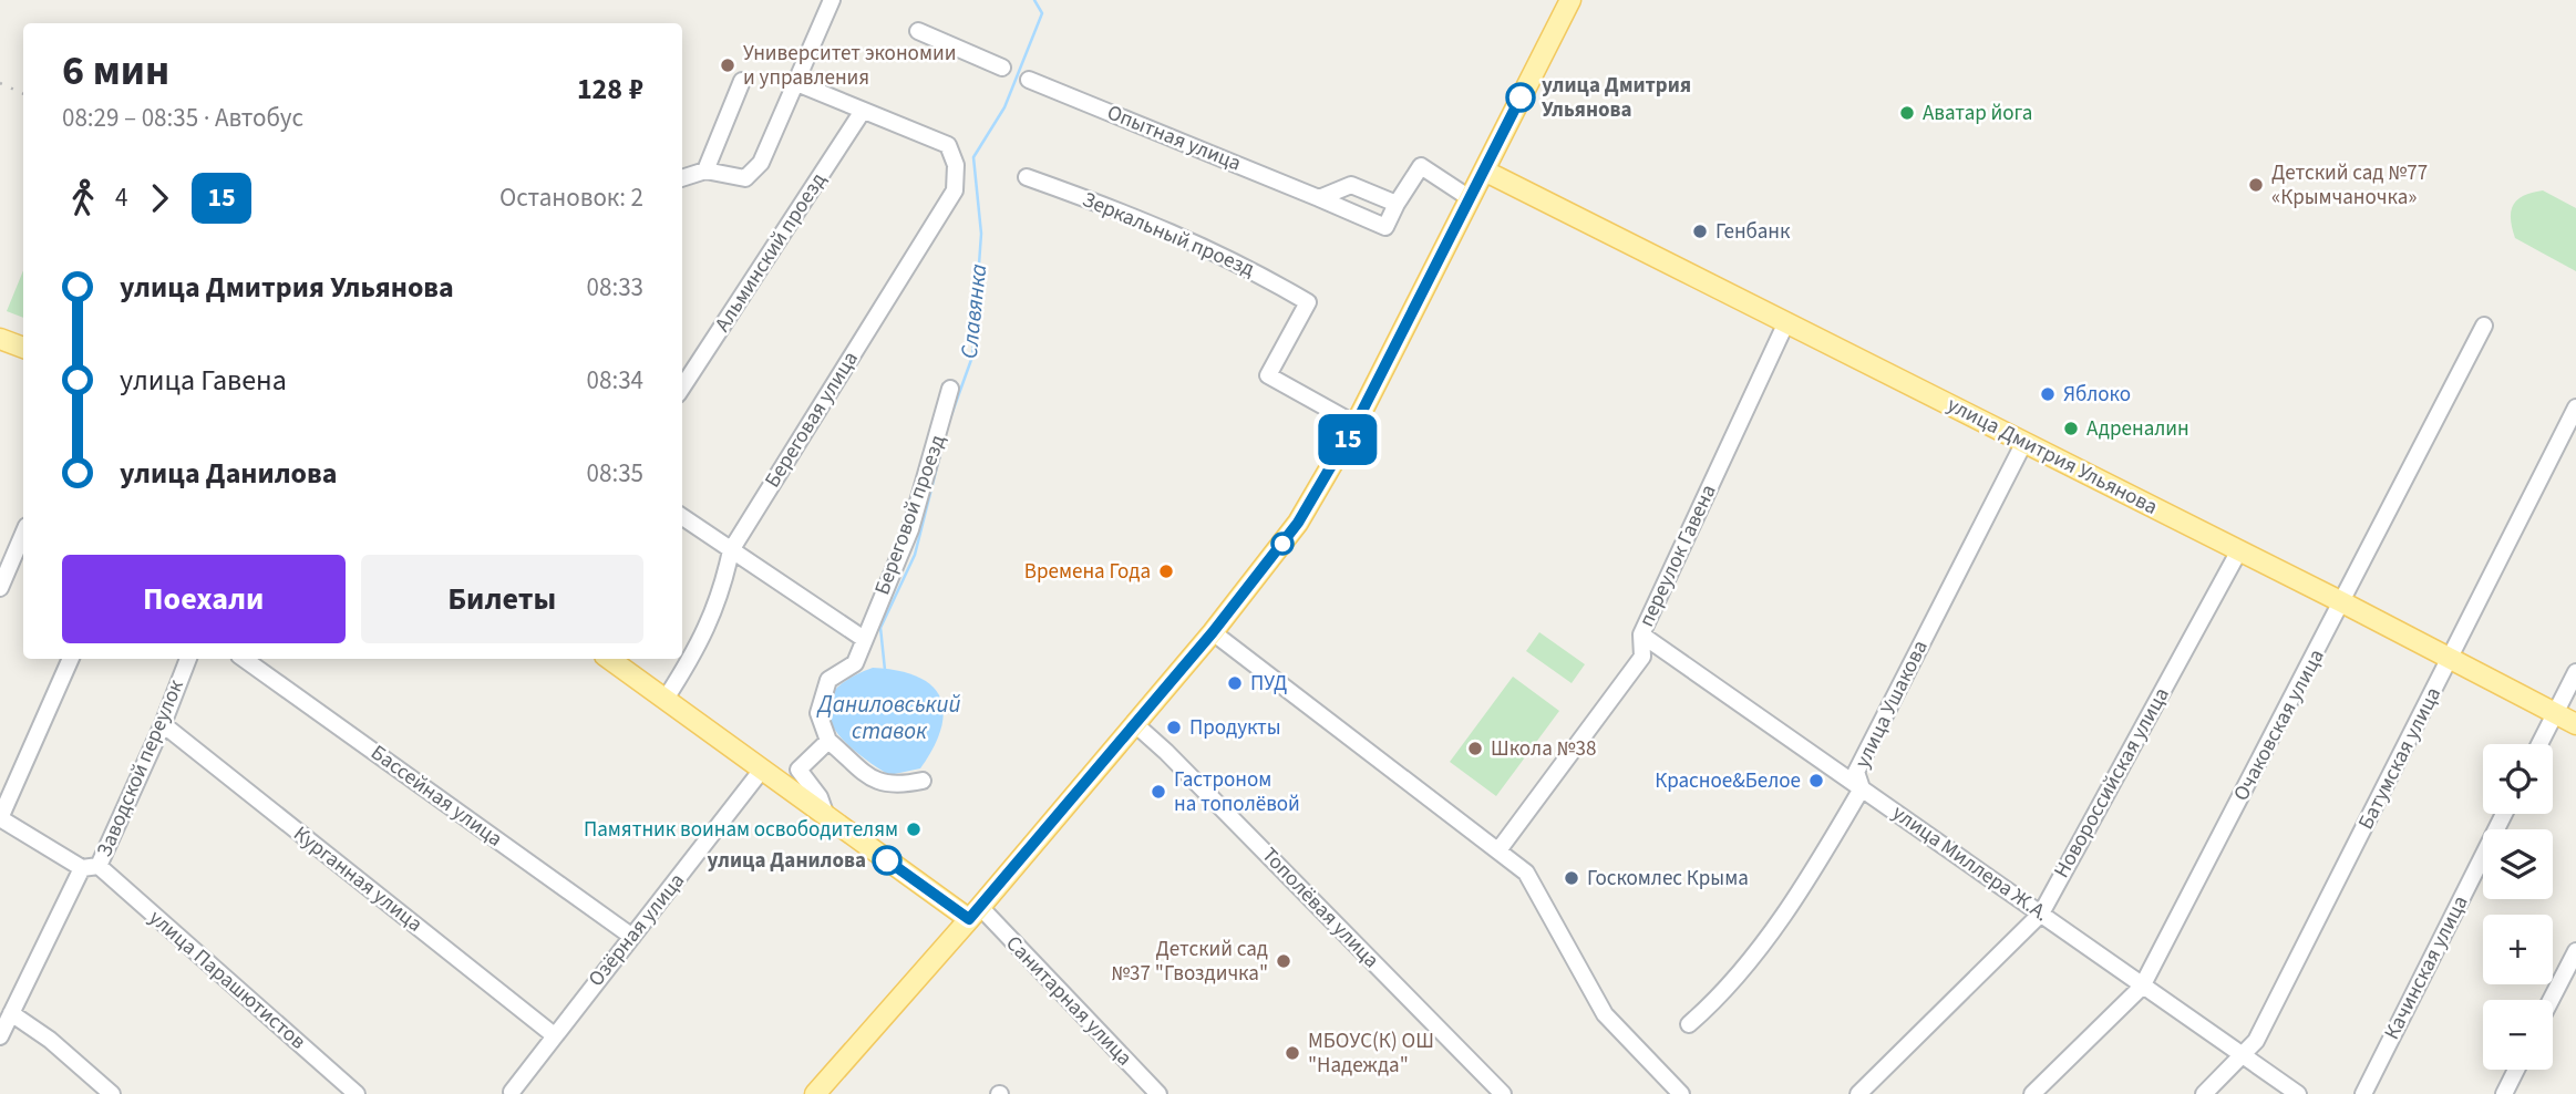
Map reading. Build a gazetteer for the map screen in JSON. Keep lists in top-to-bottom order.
{
  "streets": {
    "main road": ["улица Дмитрия Ульянова"],
    "street": [
      "Опытная улица",
      "Зеркальный проезд",
      "Альминский проезд",
      "Береговая улица",
      "Береговой проезд",
      "переулок Гавена",
      "улица Ушакова",
      "Очаковская улица",
      "Батумская улица",
      "Заводской переулок",
      "Новороссийская улица",
      "Бассейная улица",
      "улица Миллера Ж.А.",
      "Курганная улица",
      "Тополёвая улица",
      "Озёрная улица",
      "Качинская улица",
      "улица Парашютистов",
      "Санитарная улица"
    ]
  },
  "crossings": [
    ["Альминский проезд", "Береговая улица"],
    ["улица Дмитрия Ульянова", "переулок Гавена"],
    ["улица Дмитрия Ульянова", "улица Ушакова"],
    ["улица Дмитрия Ульянова", "Очаковская улица"],
    ["улица Дмитрия Ульянова", "Батумская улица"],
    ["улица Дмитрия Ульянова", "Новороссийская улица"],
    ["переулок Гавена", "улица Миллера Ж.А."],
    ["улица Ушакова", "улица Миллера Ж.А."],
    ["Очаковская улица", "улица Миллера Ж.А."],
    ["Батумская улица", "улица Миллера Ж.А."],
    ["Заводской переулок", "Курганная улица"],
    ["Заводской переулок", "улица Парашютистов"],
    ["Новороссийская улица", "улица Миллера Ж.А."],
    ["Бассейная улица", "Озёрная улица"],
    ["Курганная улица", "Озёрная улица"]
  ],
  "water": ["Славянка", "Даниловський ставок"],
  "places": [
    "Университет экономии и управления",
    "улица Дмитрия Ульянова",
    "Аватар йога",
    "Детский сад №77 «Крымчаночка»",
    "Генбанк",
    "Яблоко",
    "Адреналин",
    "Времена Года",
    "ПУД",
    "Продукты",
    "Школа №38",
    "Красное&Белое",
    "Гастроном на тополёвой",
    "Памятник воинам освободителям",
    "улица Данилова",
    "Госкомлес Крыма",
    "Детский сад №37 \"Гвоздичка\"",
    "МБОУС(К) ОШ \"Надежда\""
  ],
  "lines": ["bus line 15"],
  "page": {
    "on_map": "15",
    "heading": ["6 мин", "08:29 – 08:35 · Автобус", "128 ₽"],
    "legs": ["4", "15", "Остановок: 2"],
    "list": [
      {
        "name": "улица Дмитрия Ульянова",
        "value": "08:33"
      },
      {
        "name": "улица Гавена",
        "value": "08:34"
      },
      {
        "name": "улица Данилова",
        "value": "08:35"
      }
    ],
    "buttons": ["Поехали", "Билеты"],
    "map_buttons": ["+", "−"]
  }
}
